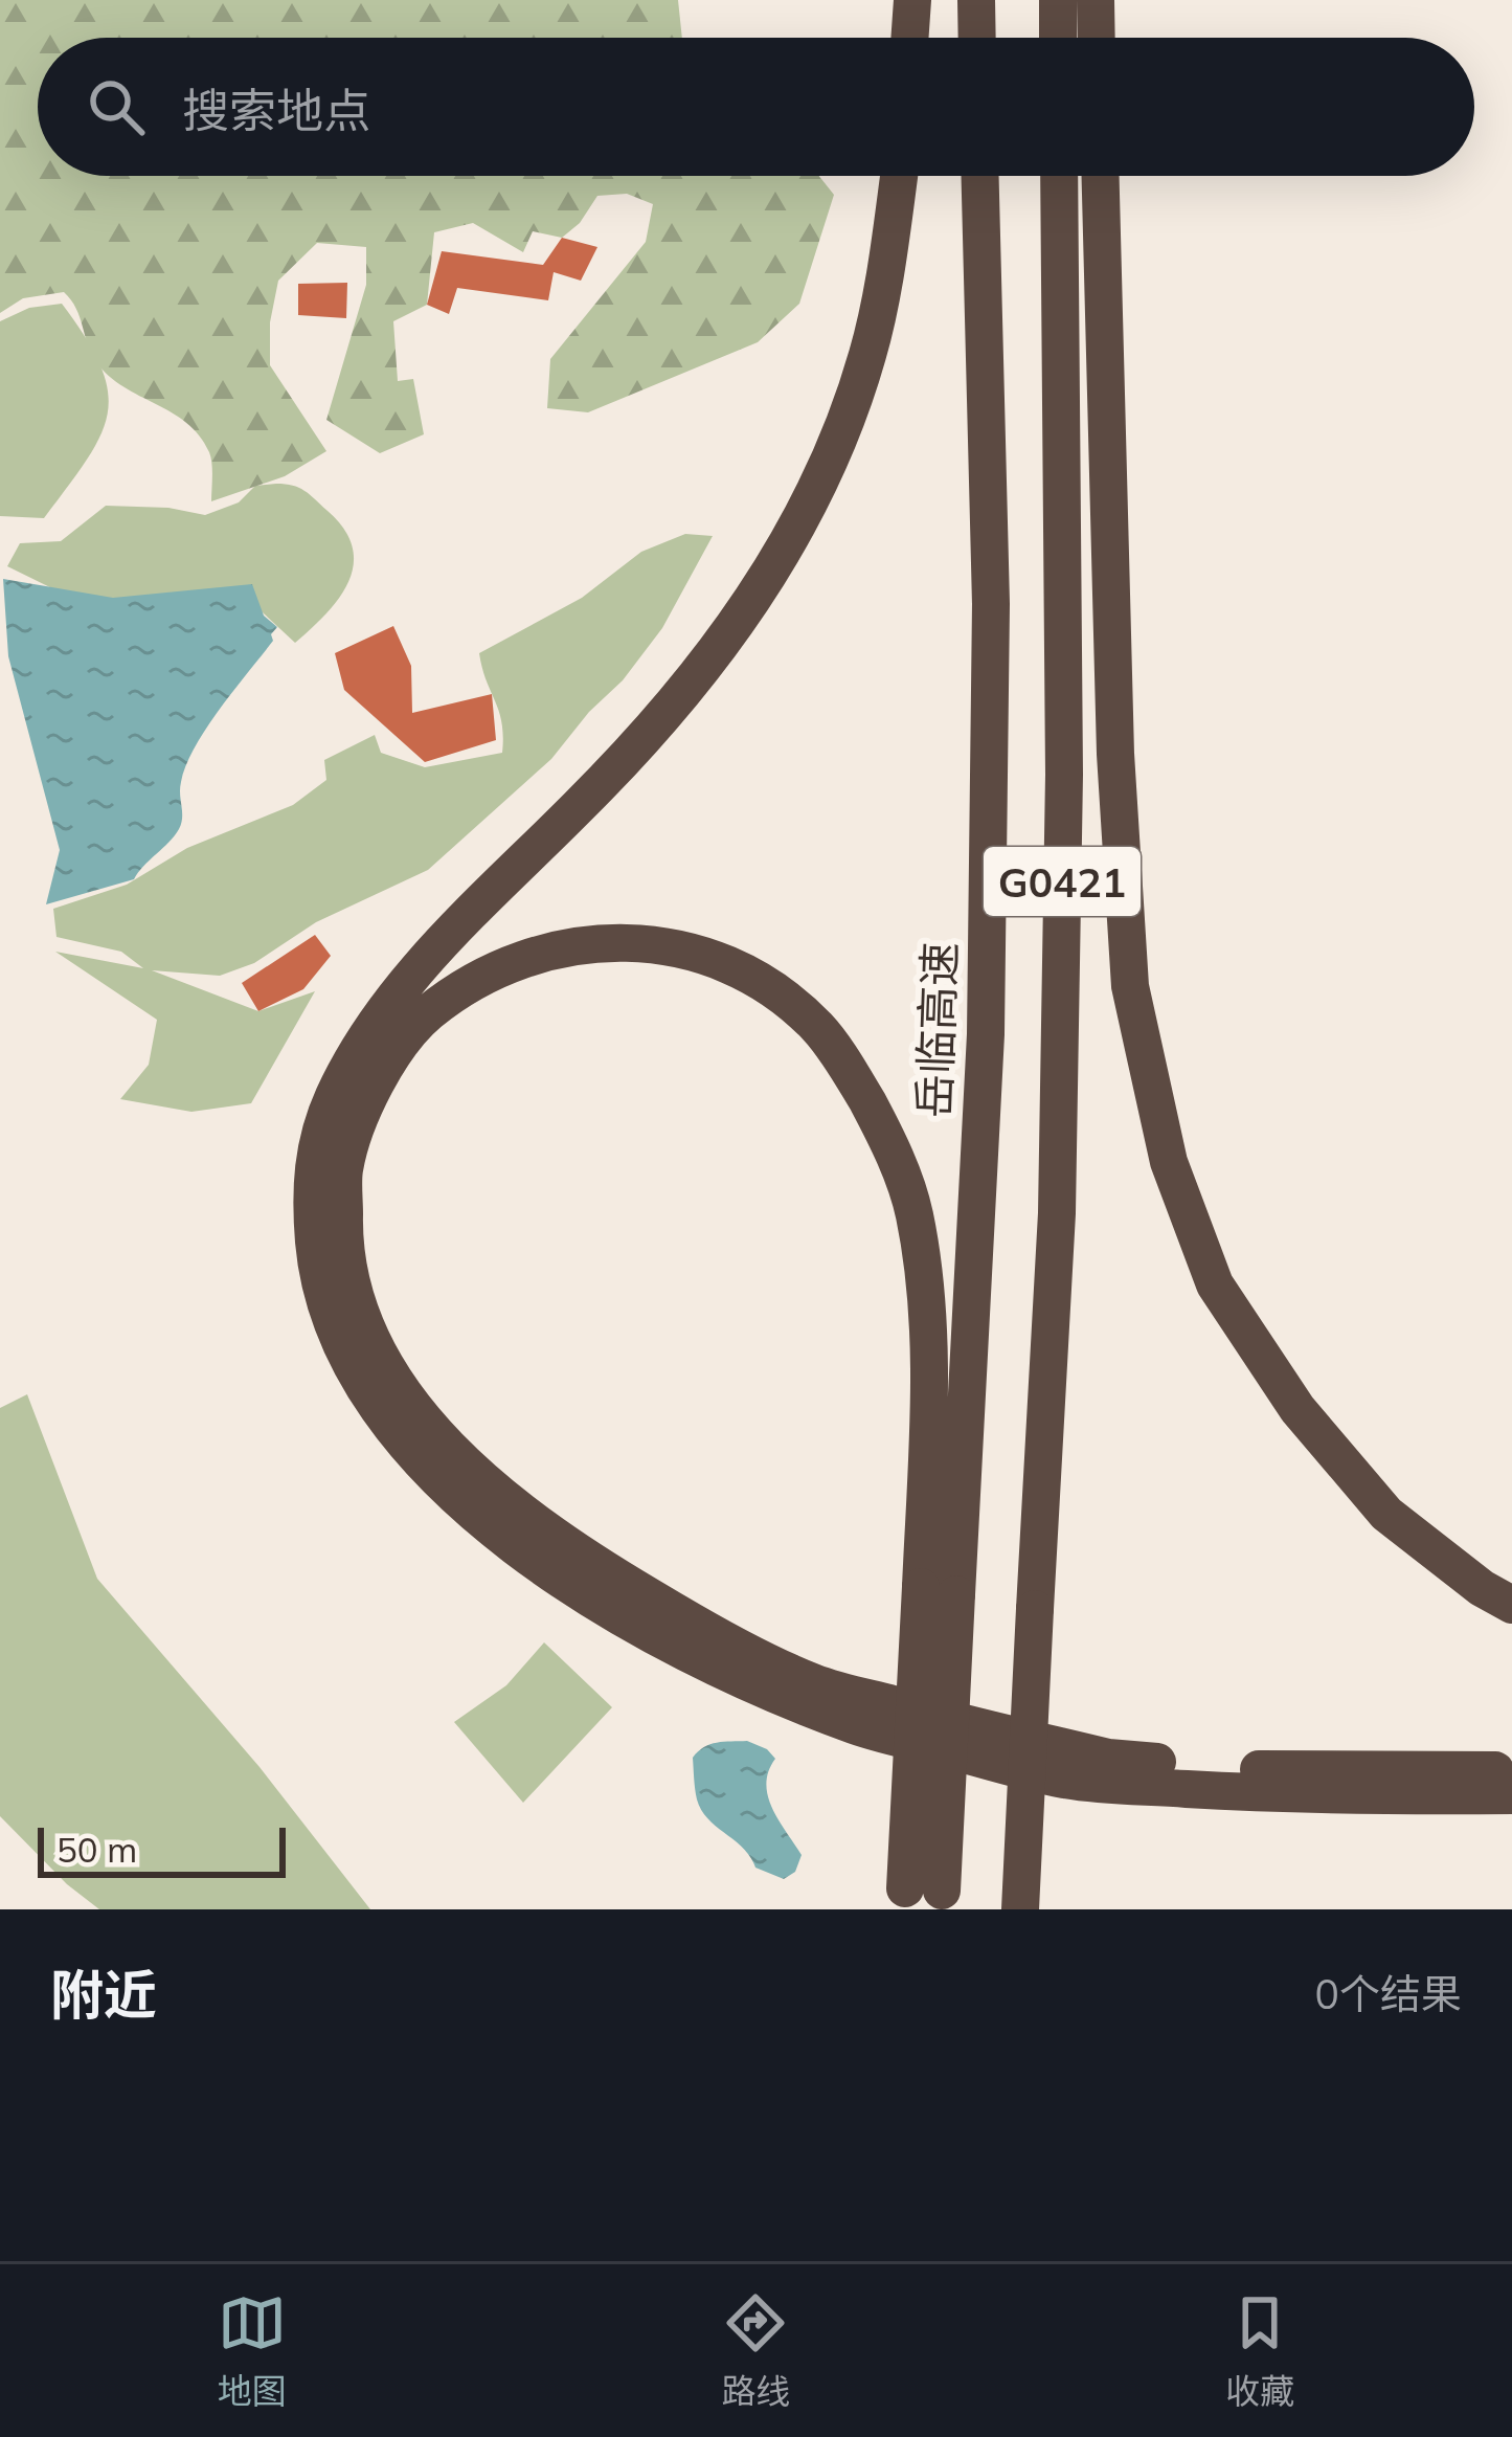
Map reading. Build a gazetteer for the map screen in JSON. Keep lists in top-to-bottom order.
{
  "streets": {
    "highway": ["G0421", "岳临高速"]
  },
  "scale_bar": "50 m",
  "page": {
    "search": "搜索地点",
    "scale": "50 m",
    "heading": ["附近", "0个结果"],
    "nav": ["地图", "路线", "收藏"]
  }
}
